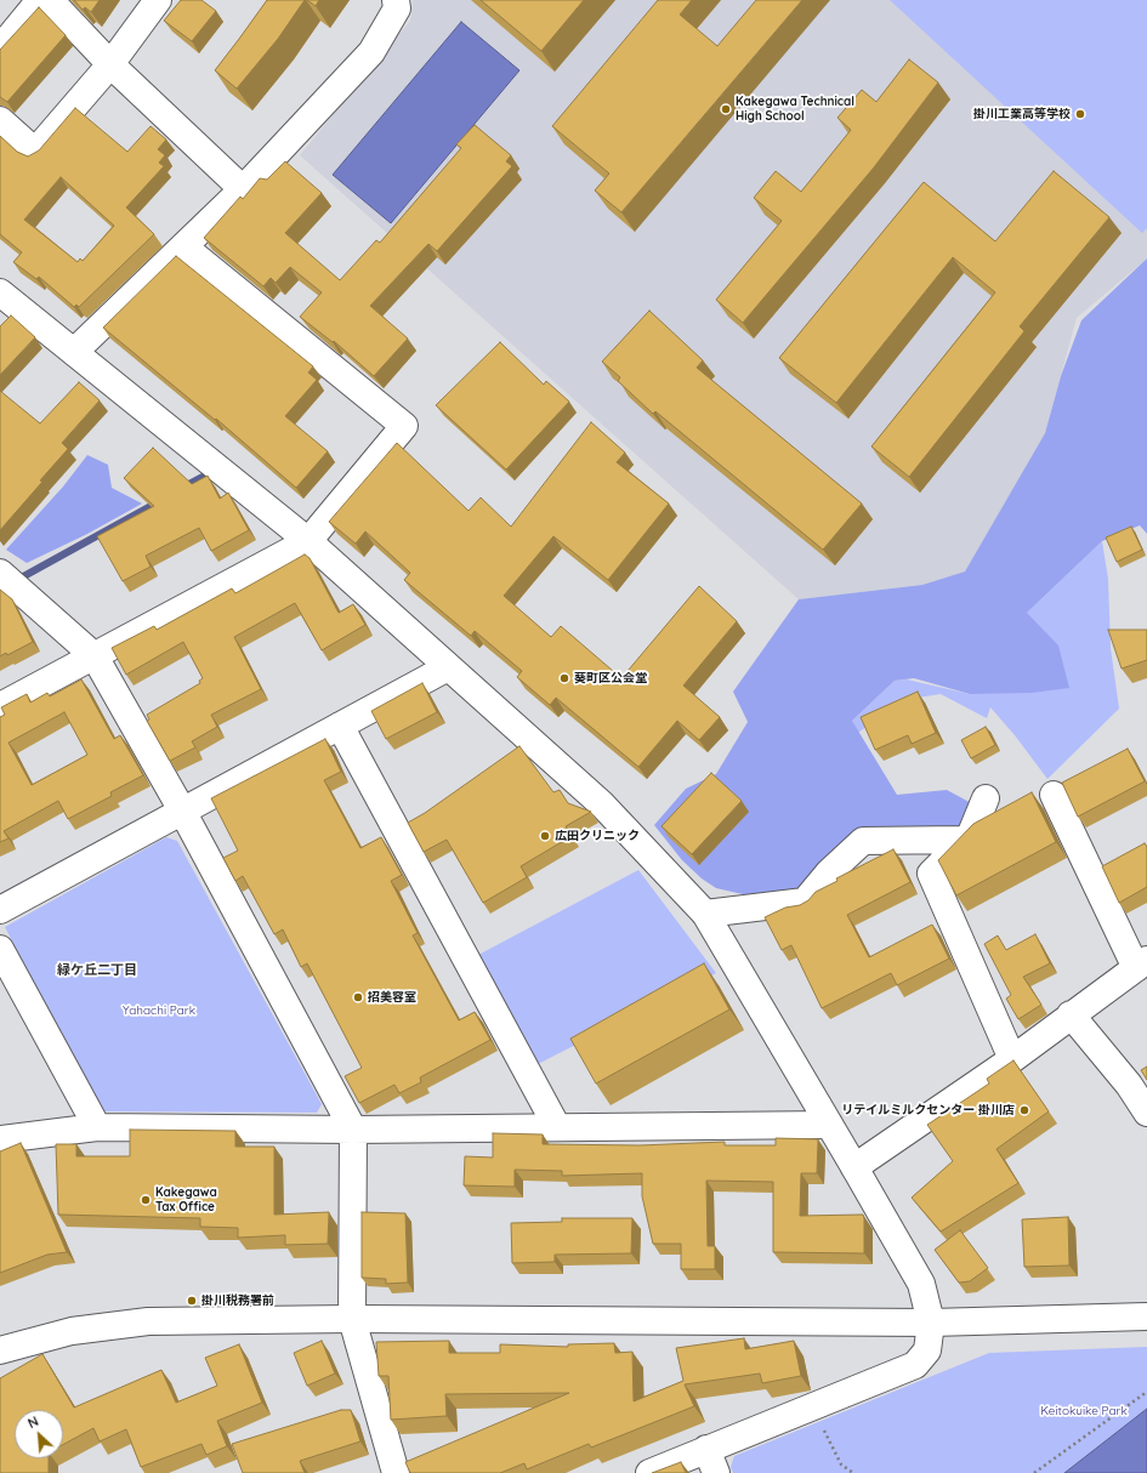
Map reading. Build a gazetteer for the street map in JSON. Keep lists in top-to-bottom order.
{
  "districts": ["緑ケ丘二丁目"],
  "parks": ["Yahachi Park", "Keitokuike Park"],
  "places": [
    "Kakegawa Technical High School",
    "掛川工業高等学校",
    "葵町区公会堂",
    "広田クリニック",
    "招美容室",
    "リテイルミルクセンター 掛川店",
    "Kakegawa Tax Office",
    "掛川税務署前"
  ],
  "north": "top left"
}
